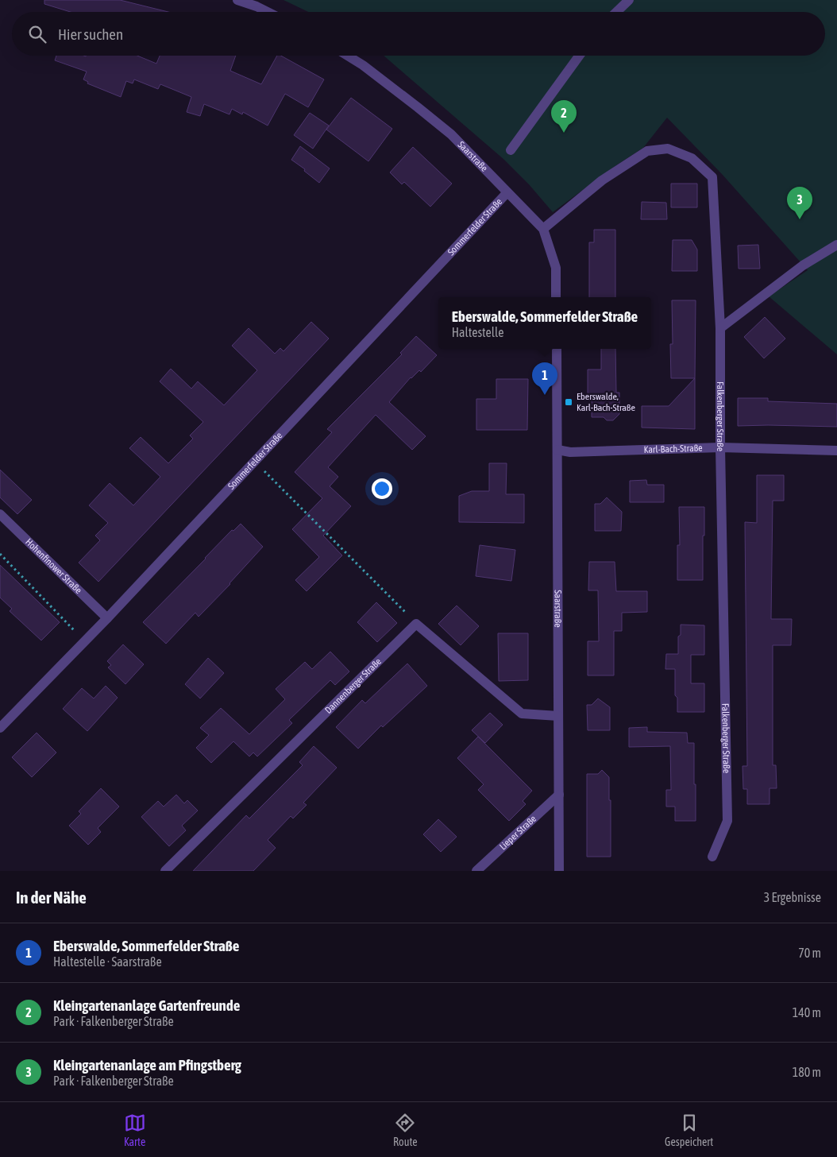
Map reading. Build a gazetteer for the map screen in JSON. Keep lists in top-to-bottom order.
{
  "streets": {
    "street": [
      "Saarstraße",
      "Sommerfelder Straße",
      "Falkenberger Straße",
      "Karl-Bach-Straße",
      "Hohenfinower Straße",
      "Dannenberger Straße",
      "Lieper Straße"
    ]
  },
  "crossings": [
    ["Saarstraße", "Sommerfelder Straße"],
    ["Saarstraße", "Falkenberger Straße"],
    ["Saarstraße", "Karl-Bach-Straße"],
    ["Saarstraße", "Lieper Straße"],
    ["Sommerfelder Straße", "Hohenfinower Straße"],
    ["Falkenberger Straße", "Karl-Bach-Straße"]
  ],
  "places": {
    "transit": ["Eberswalde, Karl-Bach-Straße"]
  },
  "page": {
    "search": "Hier suchen",
    "pins": ["2", "3", "1"],
    "popup": ["Eberswalde, Sommerfelder Straße", "Haltestelle"],
    "heading": ["In der Nähe", "3 Ergebnisse"],
    "list": [
      {
        "mark": "1",
        "name": "Eberswalde, Sommerfelder Straße",
        "note": "Haltestelle · Saarstraße",
        "value": "70 m"
      },
      {
        "mark": "2",
        "name": "Kleingartenanlage Gartenfreunde",
        "note": "Park · Falkenberger Straße",
        "value": "140 m"
      },
      {
        "mark": "3",
        "name": "Kleingartenanlage am Pfingstberg",
        "note": "Park · Falkenberger Straße",
        "value": "180 m"
      }
    ],
    "nav": ["Karte", "Route", "Gespeichert"]
  }
}
